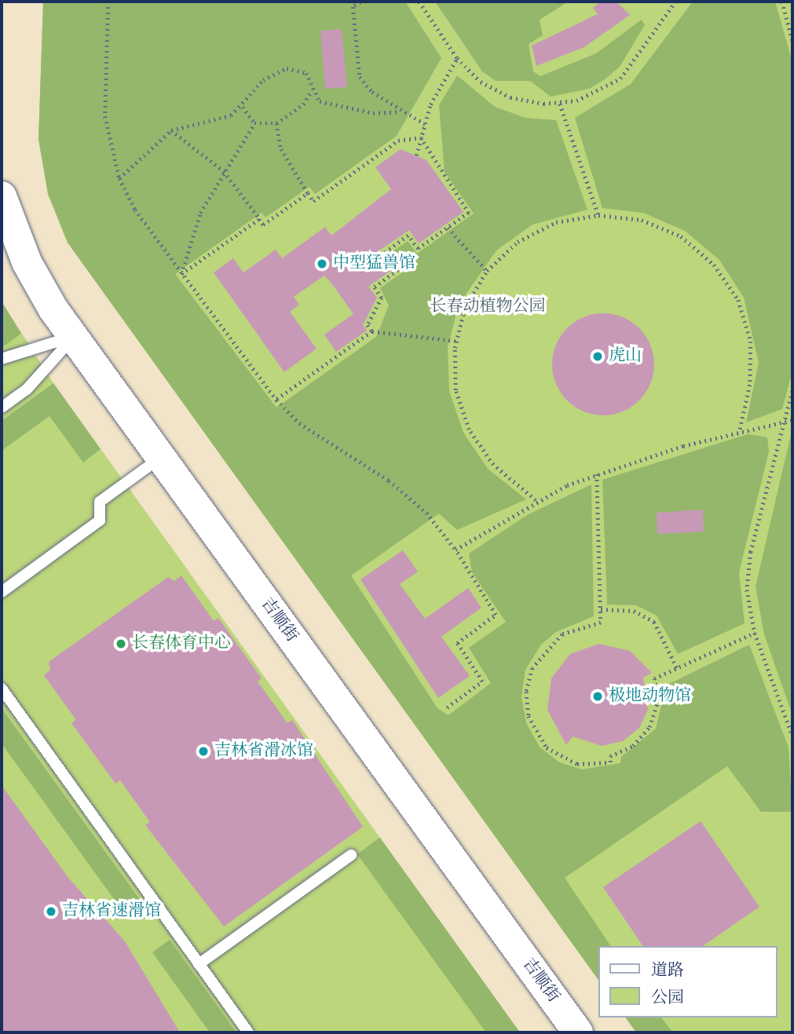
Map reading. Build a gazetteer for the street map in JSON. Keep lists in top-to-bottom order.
{
  "streets": {
    "main road": ["吉顺街"]
  },
  "parks": ["长春动植物公园"],
  "places": [
    "中型猛兽馆",
    "虎山",
    "长春体育中心",
    "极地动物馆",
    "吉林省滑冰馆",
    "吉林省速滑馆"
  ],
  "legend": ["道路", "公园"]
}
